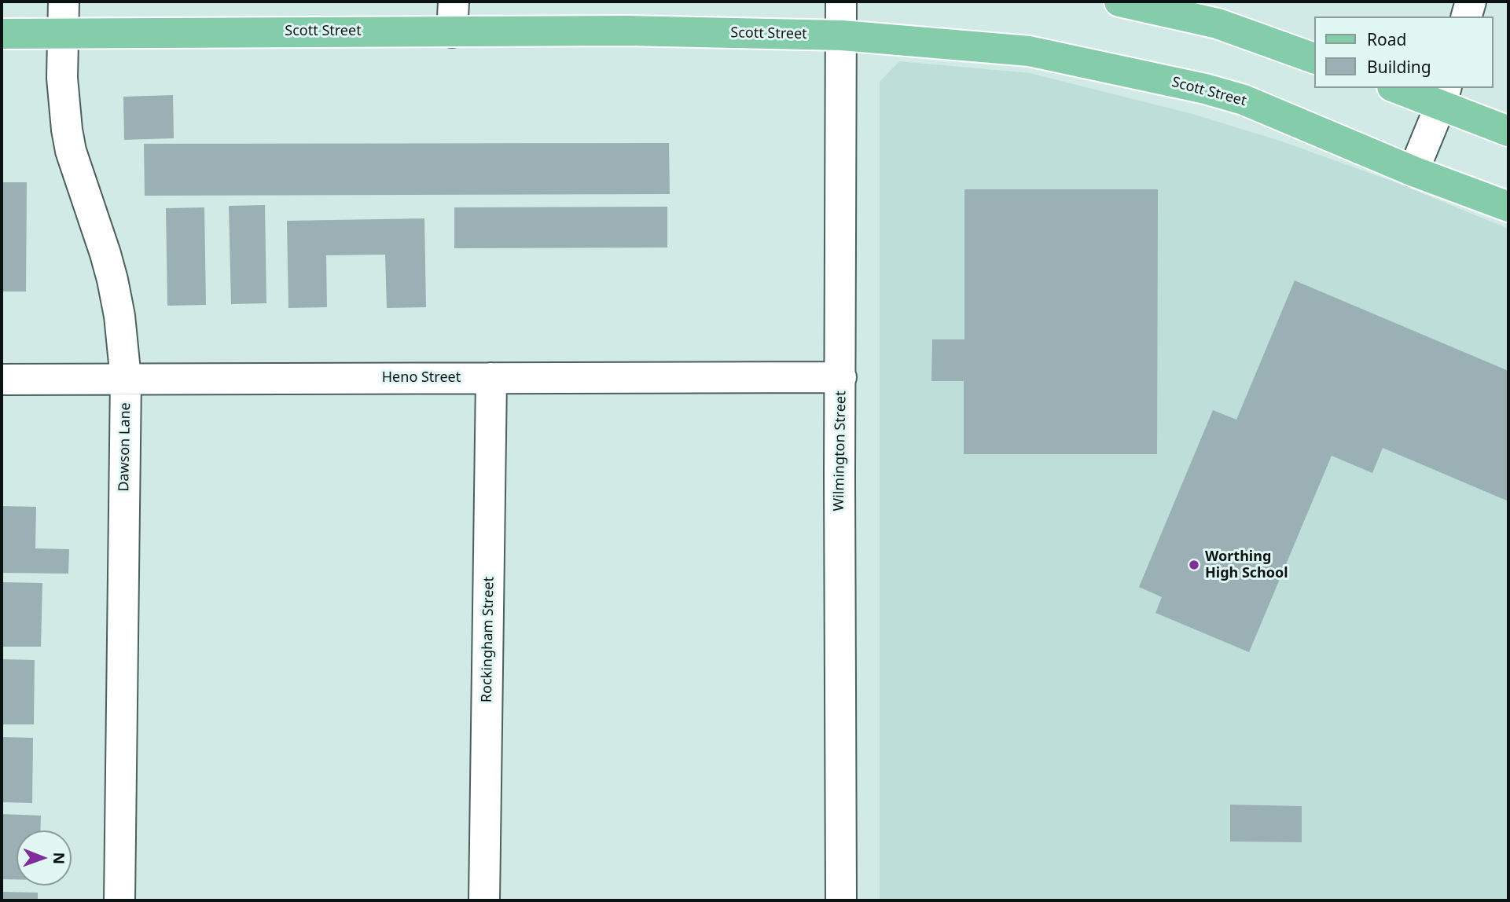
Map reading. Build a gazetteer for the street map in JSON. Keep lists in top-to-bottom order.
{
  "streets": {
    "main road": ["Scott Street"],
    "street": [
      "Heno Street",
      "Dawson Lane",
      "Wilmington Street",
      "Rockingham Street"
    ]
  },
  "crossings": [
    ["Scott Street", "Dawson Lane"],
    ["Scott Street", "Wilmington Street"],
    ["Heno Street", "Dawson Lane"],
    ["Heno Street", "Wilmington Street"],
    ["Heno Street", "Rockingham Street"]
  ],
  "places": ["Worthing High School"],
  "legend": ["Road", "Building"],
  "north": "right"
}
